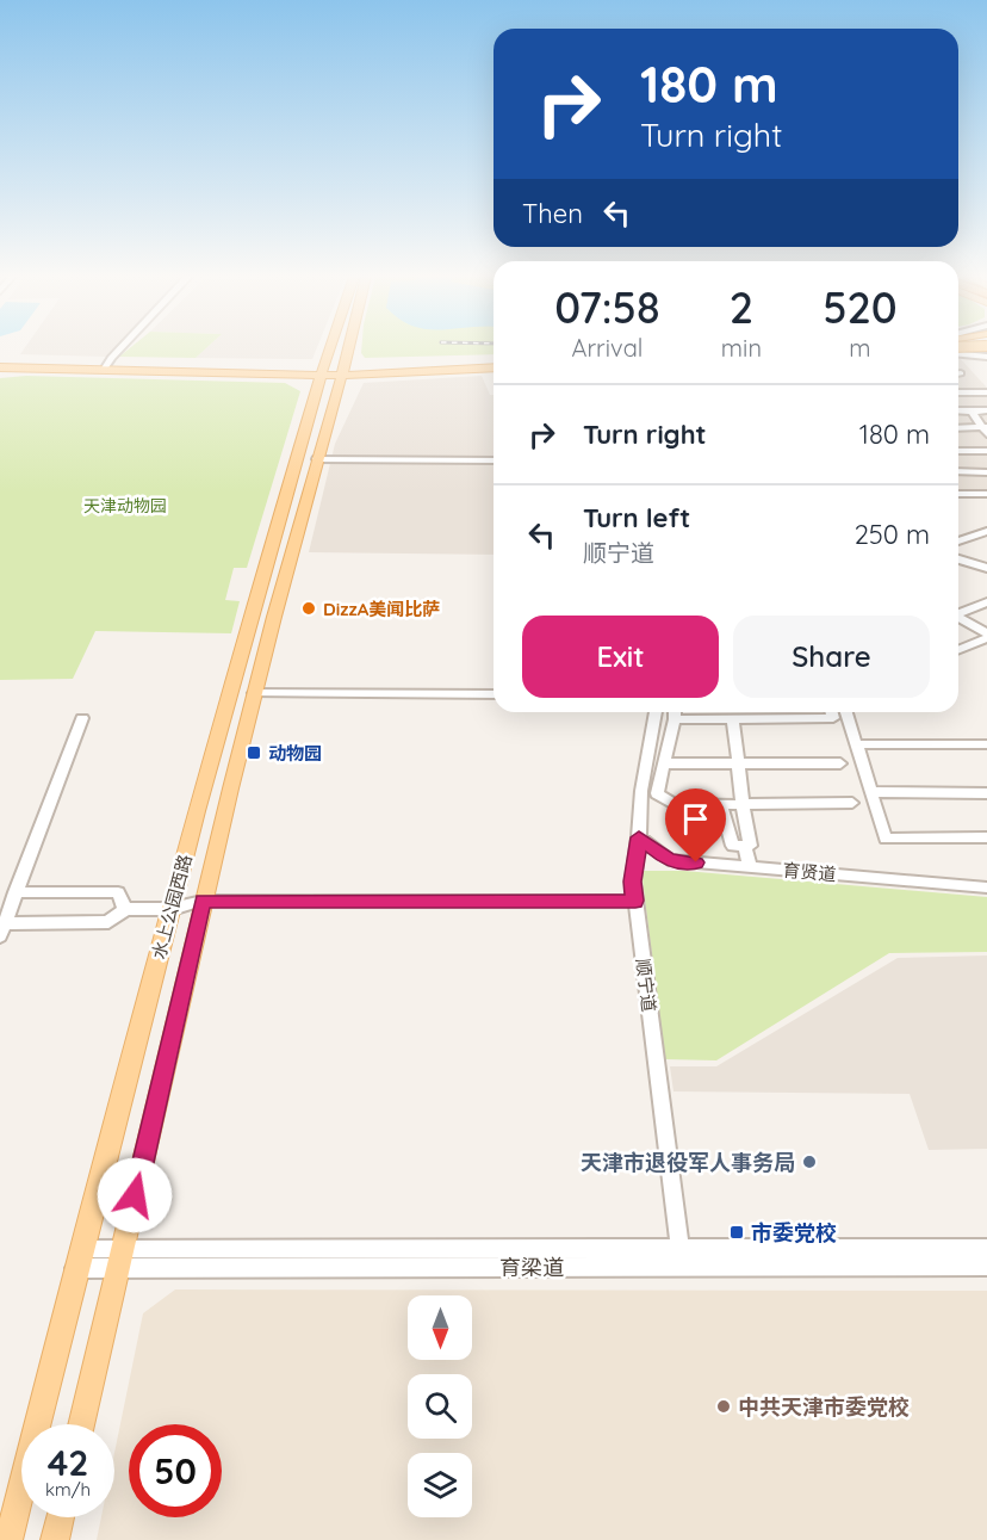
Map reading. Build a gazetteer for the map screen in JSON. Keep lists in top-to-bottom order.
{
  "streets": {
    "main road": ["水上公园西路"],
    "street": ["育贤道", "顺宁道", "育梁道"]
  },
  "crossings": [
    ["育贤道", "顺宁道"],
    ["水上公园西路", "育梁道"],
    ["顺宁道", "育梁道"]
  ],
  "parks": ["天津动物园"],
  "places": {
    "other": ["DizzA美闻比萨", "天津市退役军人事务局", "中共天津市委党校"],
    "transit": ["动物园", "市委党校"]
  },
  "north": "bottom",
  "page": {
    "turn": ["180 m", "Turn right"],
    "then": "Then",
    "eta": [
      "07:58",
      "Arrival",
      "2",
      "min",
      "520",
      "m"
    ],
    "list": [
      {
        "name": "Turn right",
        "value": "180 m"
      },
      {
        "name": "Turn left",
        "note": "顺宁道",
        "value": "250 m"
      }
    ],
    "buttons": ["Exit", "Share"],
    "speed": "42 km/h",
    "limit": "50"
  }
}
